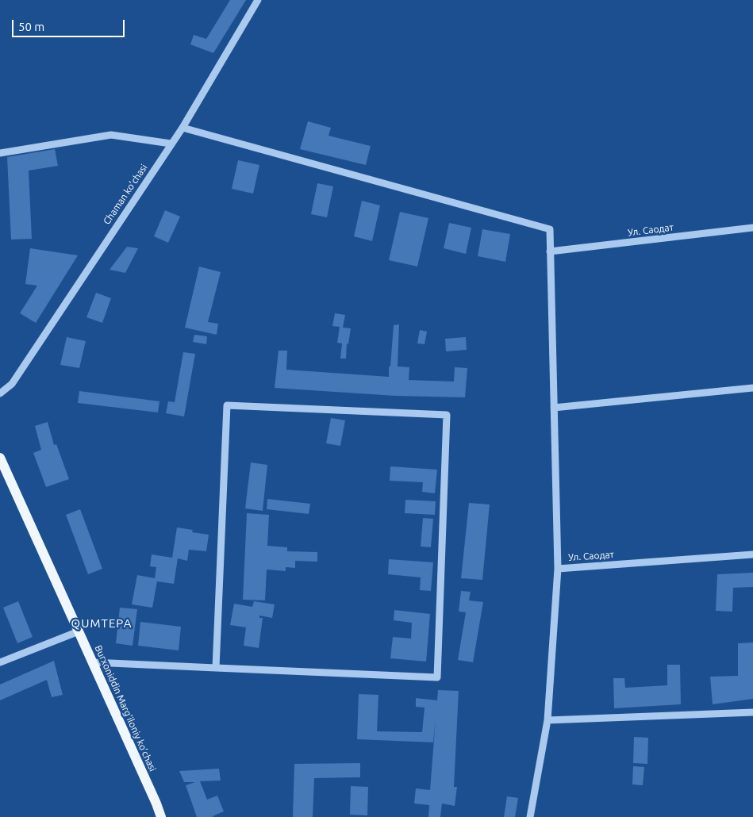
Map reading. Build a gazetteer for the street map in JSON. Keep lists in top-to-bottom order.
{
  "streets": {
    "main road": ["Burxoniddin Marg’iloniy ko’chasi"],
    "street": ["Chaman ko'chasi", "Ул. Саодат"]
  },
  "districts": ["QUMTEPA"],
  "scale_bar": "50 m"
}
